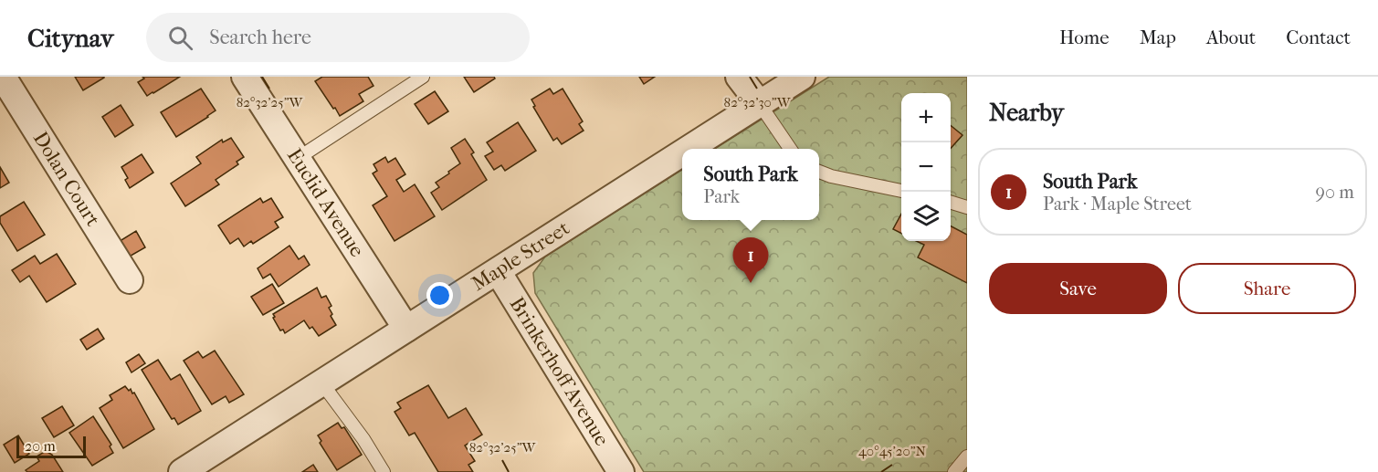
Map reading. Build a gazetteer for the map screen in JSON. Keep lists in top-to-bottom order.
{
  "streets": {
    "street": [
      "Dolan Court",
      "Euclid Avenue",
      "Maple Street",
      "Brinkerhoff Avenue"
    ]
  },
  "crossings": [
    ["Euclid Avenue", "Maple Street"],
    ["Maple Street", "Brinkerhoff Avenue"]
  ],
  "scale_bar": "20 m",
  "page": {
    "header": "Citynav",
    "search": "Search here",
    "nav": [
      "Home",
      "Map",
      "About",
      "Contact"
    ],
    "heading": "Nearby",
    "map_buttons": ["+", "−"],
    "list": [
      {
        "mark": "1",
        "name": "South Park",
        "note": "Park · Maple Street",
        "value": "90 m"
      }
    ],
    "popup": ["South Park", "Park"],
    "pins": "1",
    "buttons": ["Save", "Share"],
    "scale": "20 m"
  },
  "coordinates": ["82°32'25\"W", "82°32'30\"W", "40°45'20\"N"]
}
